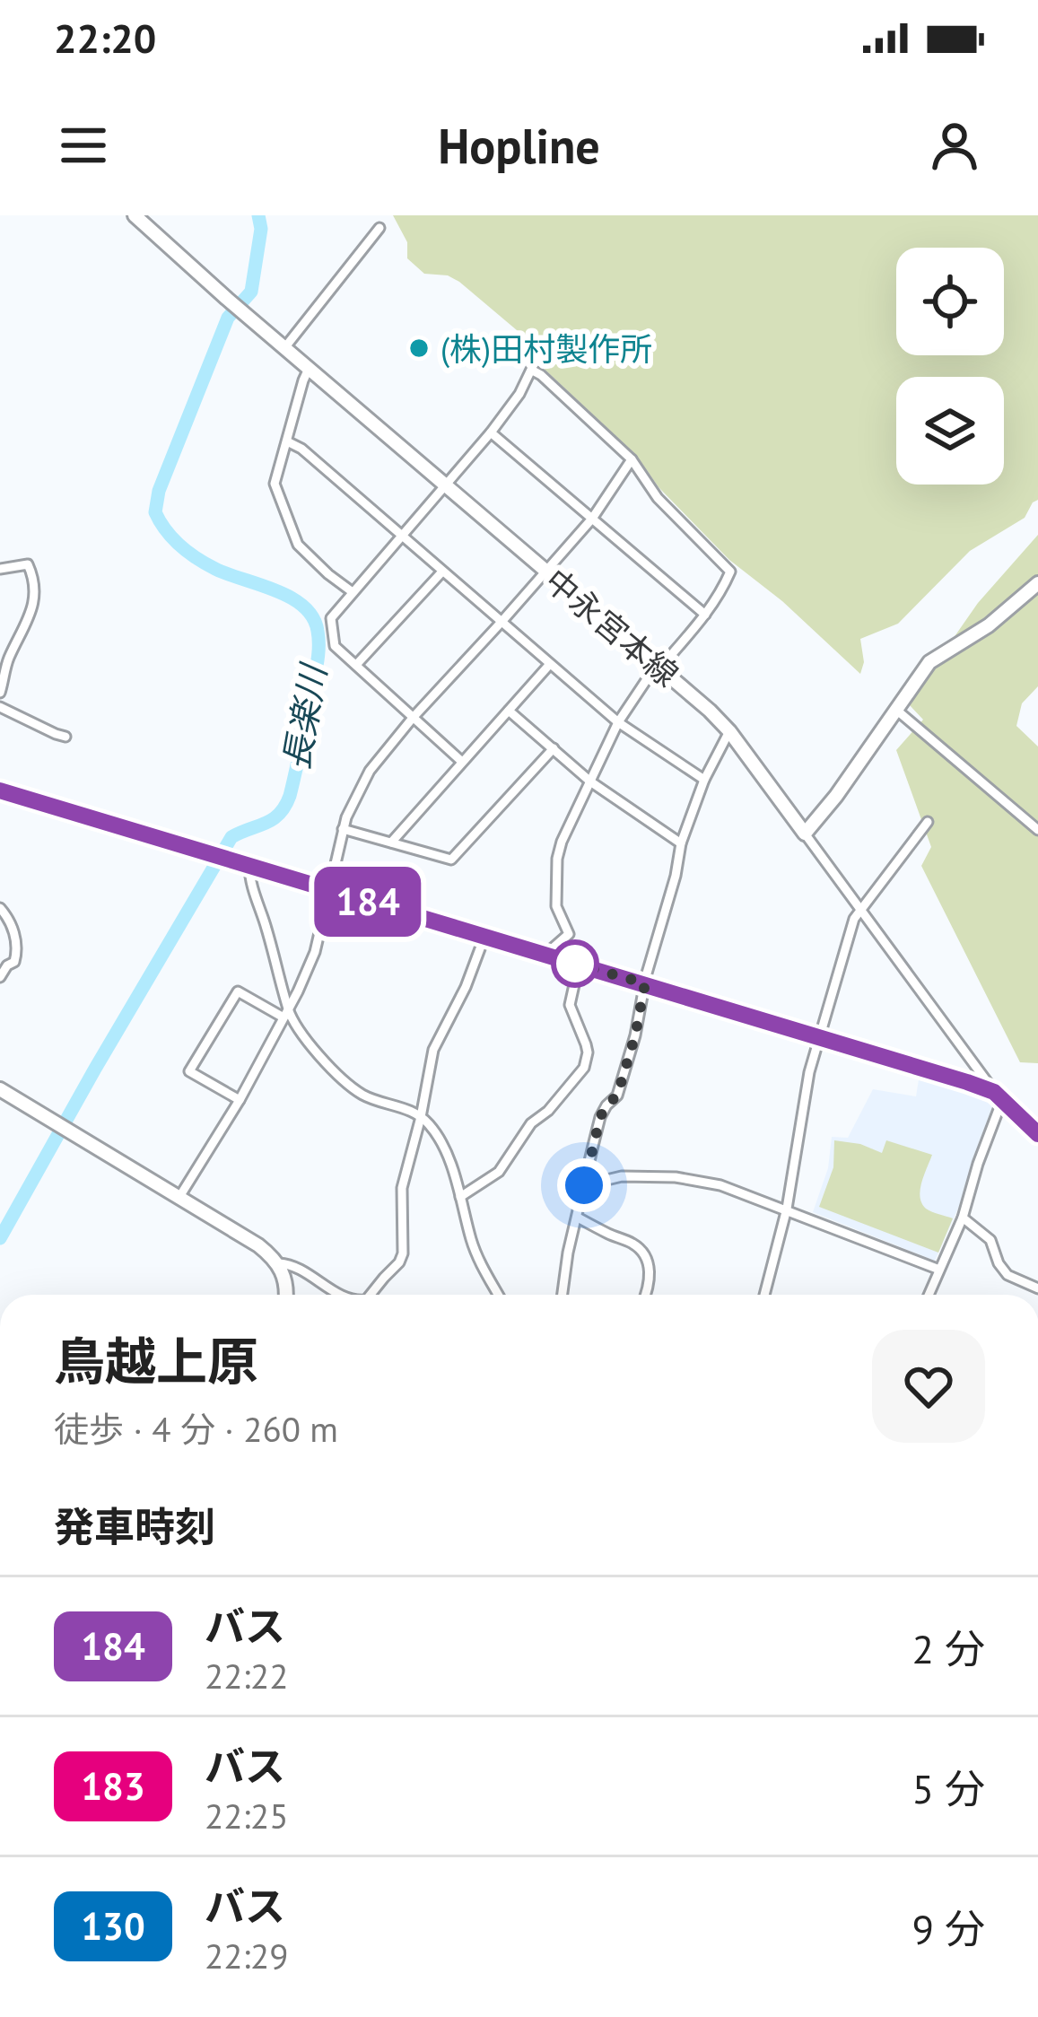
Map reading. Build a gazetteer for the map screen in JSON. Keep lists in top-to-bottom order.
{
  "streets": {
    "main road": ["中永宮本線"]
  },
  "water": ["長楽川"],
  "places": ["(株)田村製作所"],
  "lines": ["bus line 184"],
  "page": {
    "status": "22:20",
    "header": "Hopline",
    "on_map": "184",
    "heading": [
      ["鳥越上原", "徒歩 · 4 分 · 260 m"],
      "発車時刻"
    ],
    "list": [
      {
        "mark": "184",
        "name": "バス",
        "note": "22:22",
        "value": "2 分"
      },
      {
        "mark": "183",
        "name": "バス",
        "note": "22:25",
        "value": "5 分"
      },
      {
        "mark": "130",
        "name": "バス",
        "note": "22:29",
        "value": "9 分"
      }
    ]
  }
}
